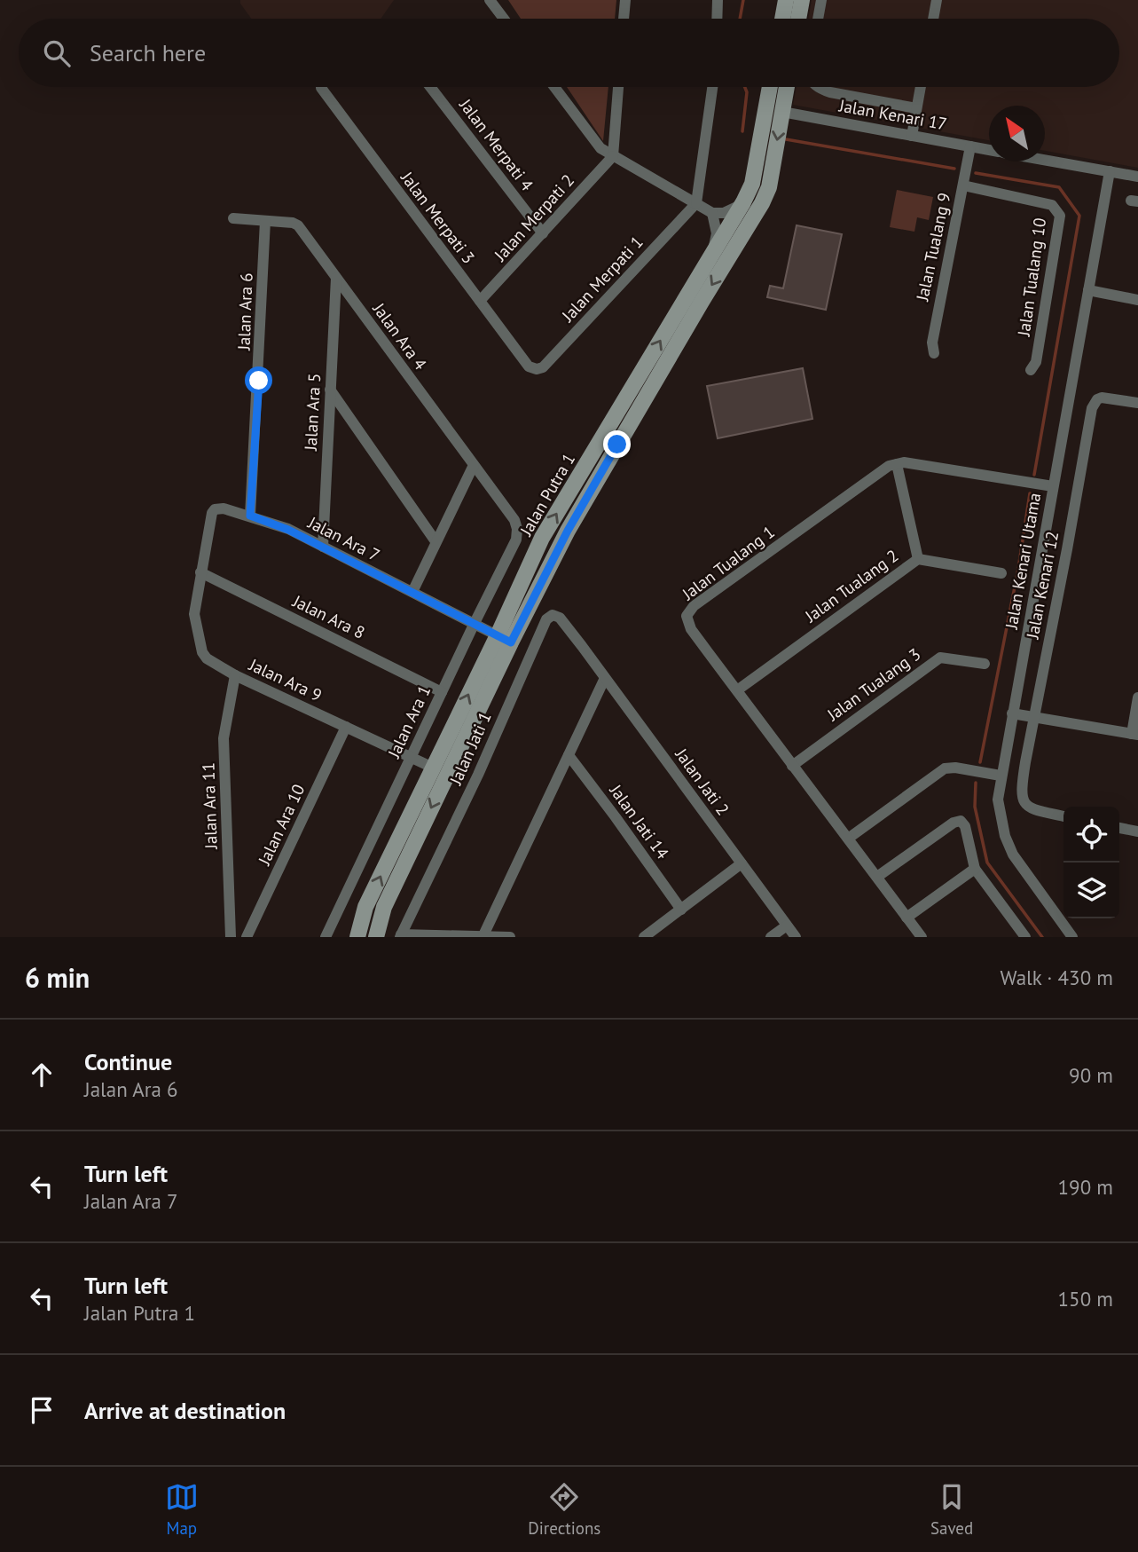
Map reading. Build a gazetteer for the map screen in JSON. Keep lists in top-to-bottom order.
{
  "streets": {
    "main road": ["Jalan Putra 1"],
    "street": [
      "Jalan Kenari 17",
      "Jalan Merpati 4",
      "Jalan Merpati 3",
      "Jalan Merpati 2",
      "Jalan Tualang 9",
      "Jalan Tualang 10",
      "Jalan Merpati 1",
      "Jalan Ara 6",
      "Jalan Ara 4",
      "Jalan Ara 5",
      "Jalan Ara 7",
      "Jalan Kenari Utama",
      "Jalan Tualang 1",
      "Jalan Kenari 12",
      "Jalan Tualang 2",
      "Jalan Ara 8",
      "Jalan Ara 9",
      "Jalan Tualang 3",
      "Jalan Ara 1",
      "Jalan Jati 1",
      "Jalan Jati 2",
      "Jalan Ara 11",
      "Jalan Jati 14",
      "Jalan Ara 10"
    ]
  },
  "crossings": [
    ["Jalan Kenari 17", "Jalan Tualang 9"],
    ["Jalan Kenari 17", "Jalan Putra 1"],
    ["Jalan Merpati 4", "Jalan Merpati 2"],
    ["Jalan Merpati 3", "Jalan Merpati 2"],
    ["Jalan Merpati 3", "Jalan Merpati 1"],
    ["Jalan Tualang 9", "Jalan Tualang 10"],
    ["Jalan Ara 6", "Jalan Ara 4"],
    ["Jalan Ara 6", "Jalan Ara 7"],
    ["Jalan Ara 4", "Jalan Ara 5"],
    ["Jalan Ara 4", "Jalan Ara 1"],
    ["Jalan Ara 5", "Jalan Ara 7"],
    ["Jalan Putra 1", "Jalan Ara 7"],
    ["Jalan Putra 1", "Jalan Ara 9"],
    ["Jalan Ara 7", "Jalan Ara 8"],
    ["Jalan Ara 7", "Jalan Ara 9"],
    ["Jalan Ara 7", "Jalan Ara 1"],
    ["Jalan Tualang 1", "Jalan Tualang 2"],
    ["Jalan Tualang 1", "Jalan Tualang 3"],
    ["Jalan Ara 8", "Jalan Ara 9"],
    ["Jalan Ara 8", "Jalan Ara 1"],
    ["Jalan Ara 9", "Jalan Ara 1"],
    ["Jalan Ara 9", "Jalan Ara 11"],
    ["Jalan Ara 9", "Jalan Ara 10"],
    ["Jalan Jati 1", "Jalan Jati 2"]
  ],
  "north": "top left",
  "page": {
    "search": "Search here",
    "heading": ["6 min", "Walk · 430 m"],
    "list": [
      ["Continue", "Jalan Ara 6", "90 m"],
      ["Turn left", "Jalan Ara 7", "190 m"],
      ["Turn left", "Jalan Putra 1", "150 m"],
      "Arrive at destination"
    ],
    "nav": ["Map", "Directions", "Saved"]
  }
}
